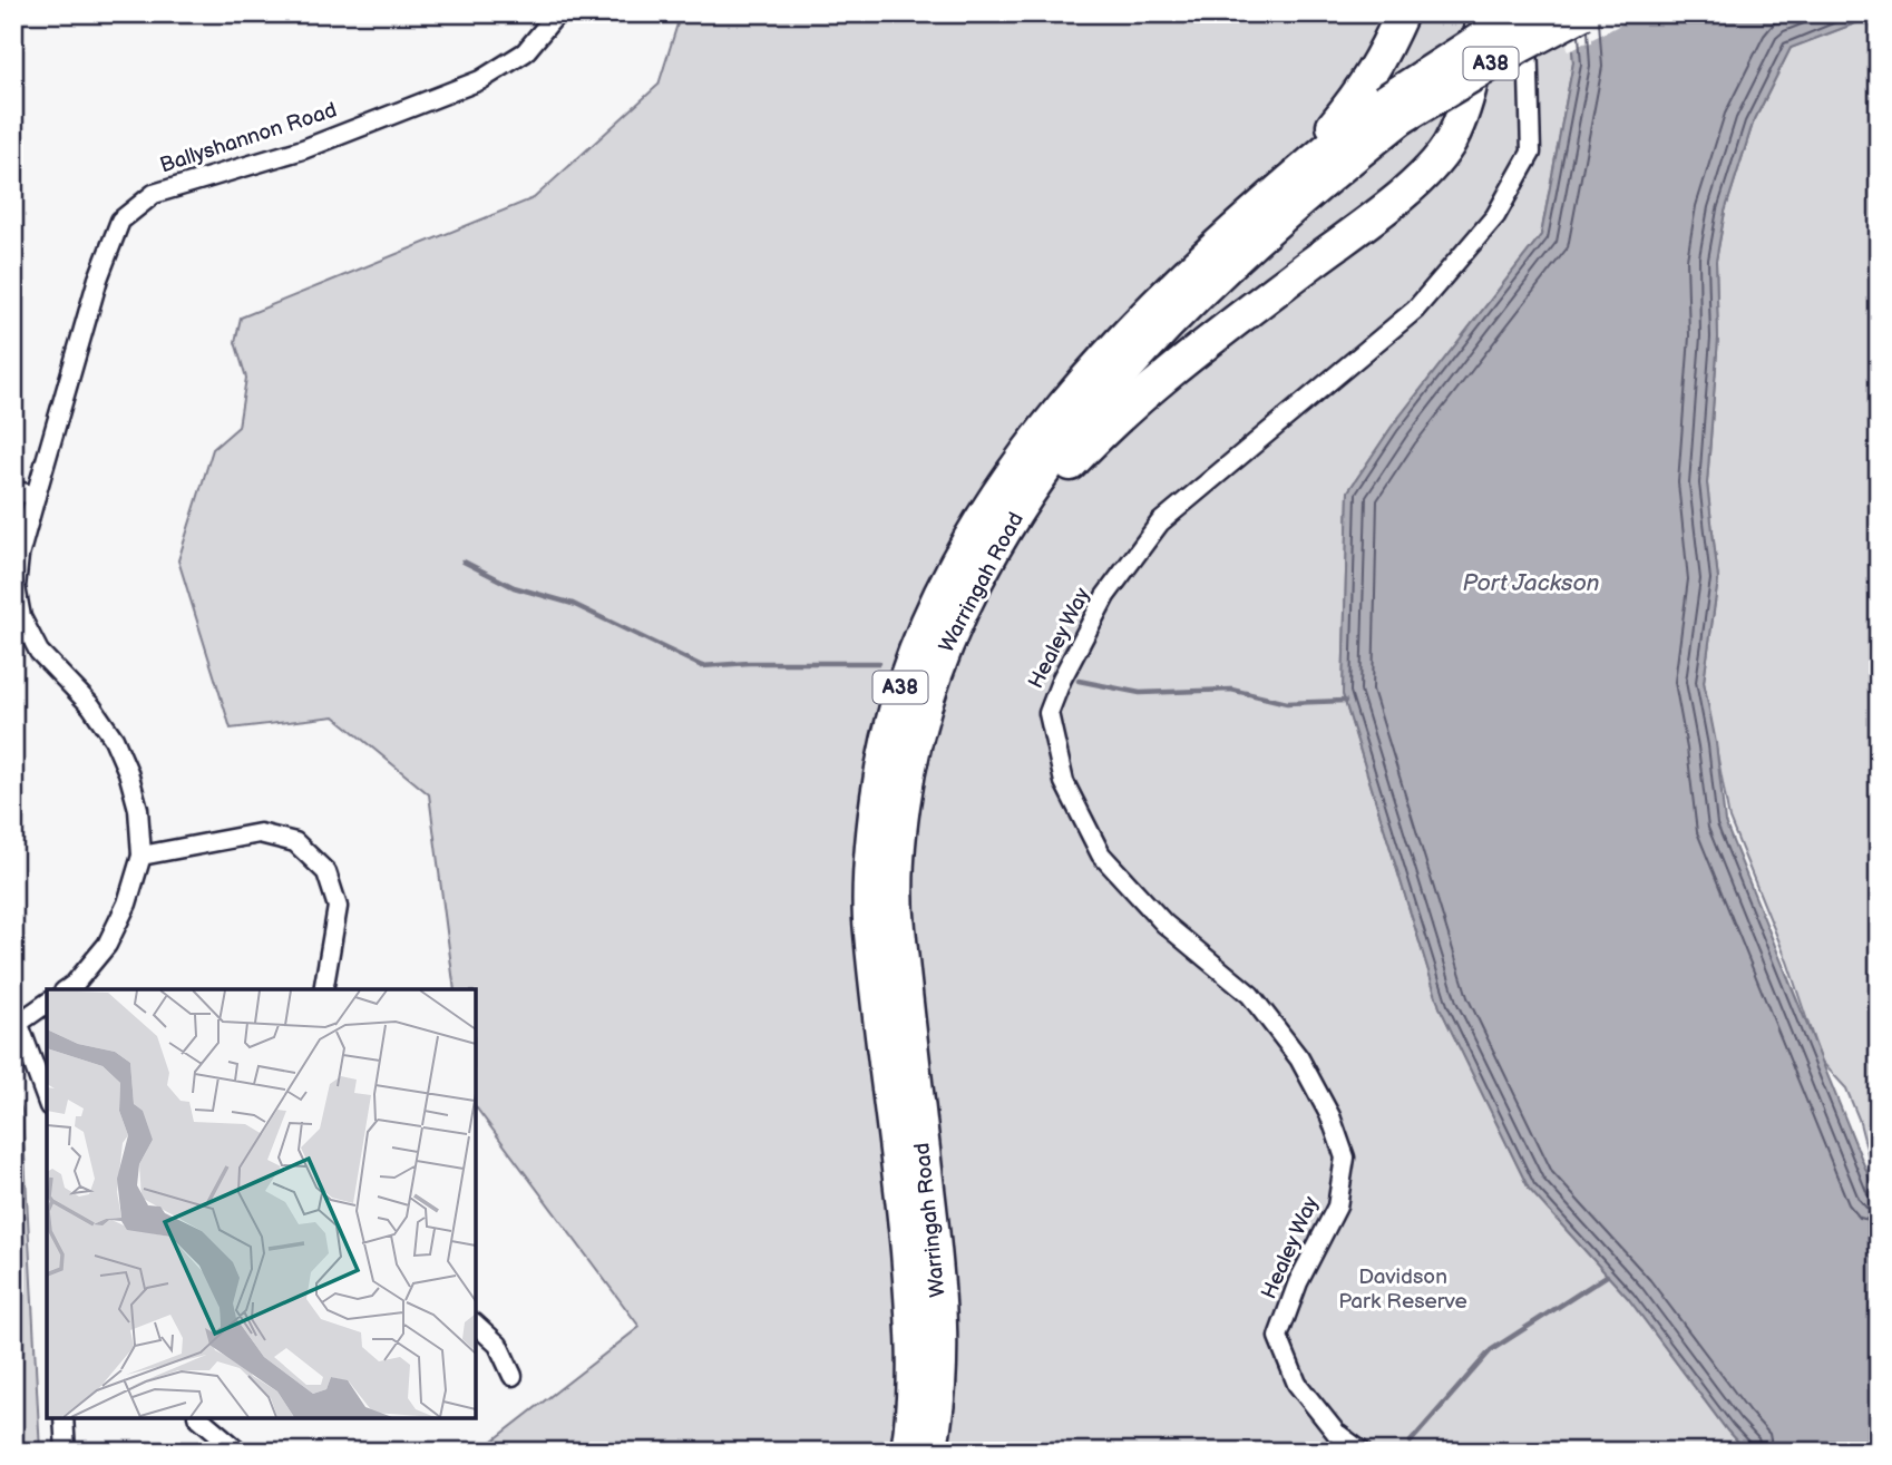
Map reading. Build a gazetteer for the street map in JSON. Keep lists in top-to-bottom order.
{
  "streets": {
    "highway": ["A38", "Warringah Road"],
    "street": ["Ballyshannon Road", "Healey Way"]
  },
  "crossings": [
    ["Warringah Road", "Healey Way"]
  ],
  "water": ["Port Jackson"],
  "parks": ["Davidson Park Reserve"]
}
